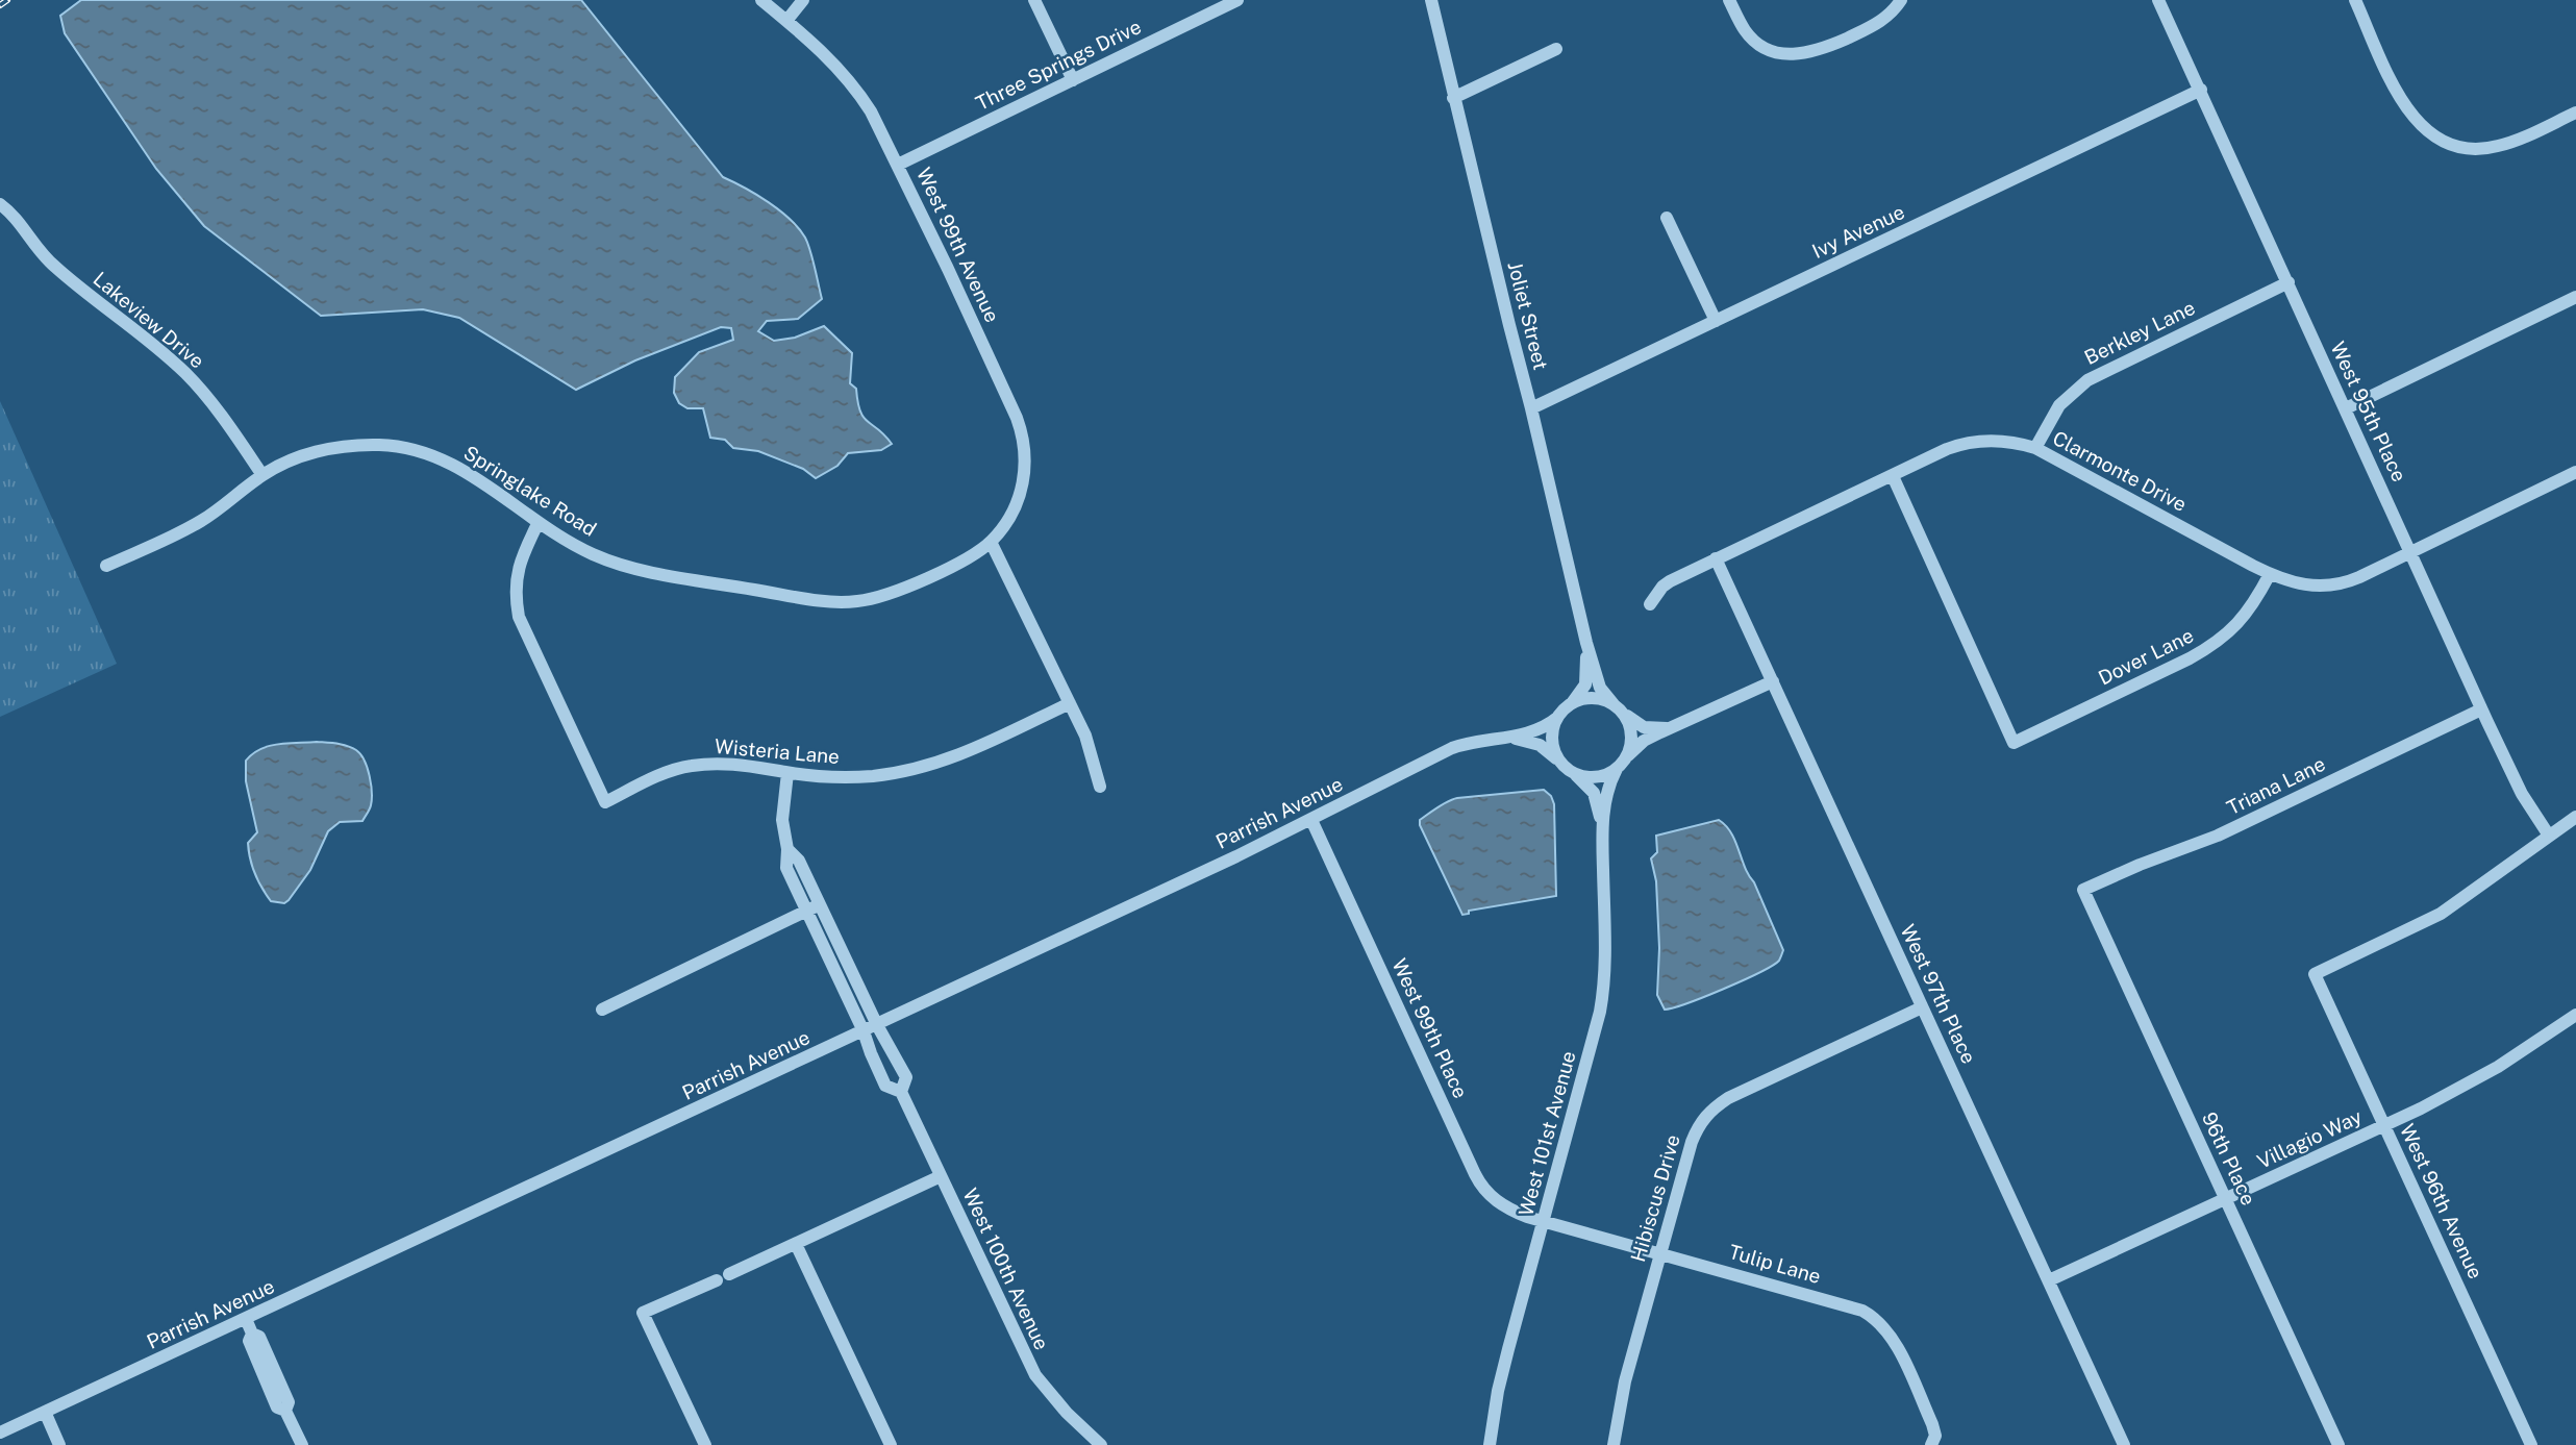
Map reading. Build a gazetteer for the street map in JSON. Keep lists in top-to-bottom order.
{
  "streets": {
    "street": [
      "Three Springs Drive",
      "Ivy Avenue",
      "West 99th Avenue",
      "Joliet Street",
      "Lakeview Drive",
      "Berkley Lane",
      "West 95th Place",
      "Clarmonte Drive",
      "Springlake Road",
      "Dover Lane",
      "Wisteria Lane",
      "Triana Lane",
      "Parrish Avenue",
      "West 97th Place",
      "West 99th Place",
      "West 101st Avenue",
      "Villagio Way",
      "96th Place",
      "Hibiscus Drive",
      "West 96th Avenue",
      "Tulip Lane",
      "West 100th Avenue"
    ]
  },
  "crossings": [
    ["Three Springs Drive", "West 99th Avenue"],
    ["Ivy Avenue", "Joliet Street"],
    ["Ivy Avenue", "West 95th Place"],
    ["West 99th Avenue", "Springlake Road"],
    ["Joliet Street", "Parrish Avenue"],
    ["Joliet Street", "West 101st Avenue"],
    ["Lakeview Drive", "Springlake Road"],
    ["Berkley Lane", "West 95th Place"],
    ["Berkley Lane", "Clarmonte Drive"],
    ["West 95th Place", "Clarmonte Drive"],
    ["West 95th Place", "Triana Lane"],
    ["West 95th Place", "West 96th Avenue"],
    ["Clarmonte Drive", "Dover Lane"],
    ["Clarmonte Drive", "West 97th Place"],
    ["Springlake Road", "Wisteria Lane"],
    ["Wisteria Lane", "West 100th Avenue"],
    ["Triana Lane", "96th Place"],
    ["Parrish Avenue", "West 99th Place"],
    ["Parrish Avenue", "West 101st Avenue"],
    ["Parrish Avenue", "West 100th Avenue"],
    ["West 97th Place", "Villagio Way"],
    ["West 97th Place", "Hibiscus Drive"],
    ["West 99th Place", "West 101st Avenue"],
    ["West 99th Place", "Tulip Lane"],
    ["West 101st Avenue", "Tulip Lane"],
    ["Villagio Way", "96th Place"],
    ["Villagio Way", "West 96th Avenue"],
    ["Hibiscus Drive", "Tulip Lane"]
  ]
}
